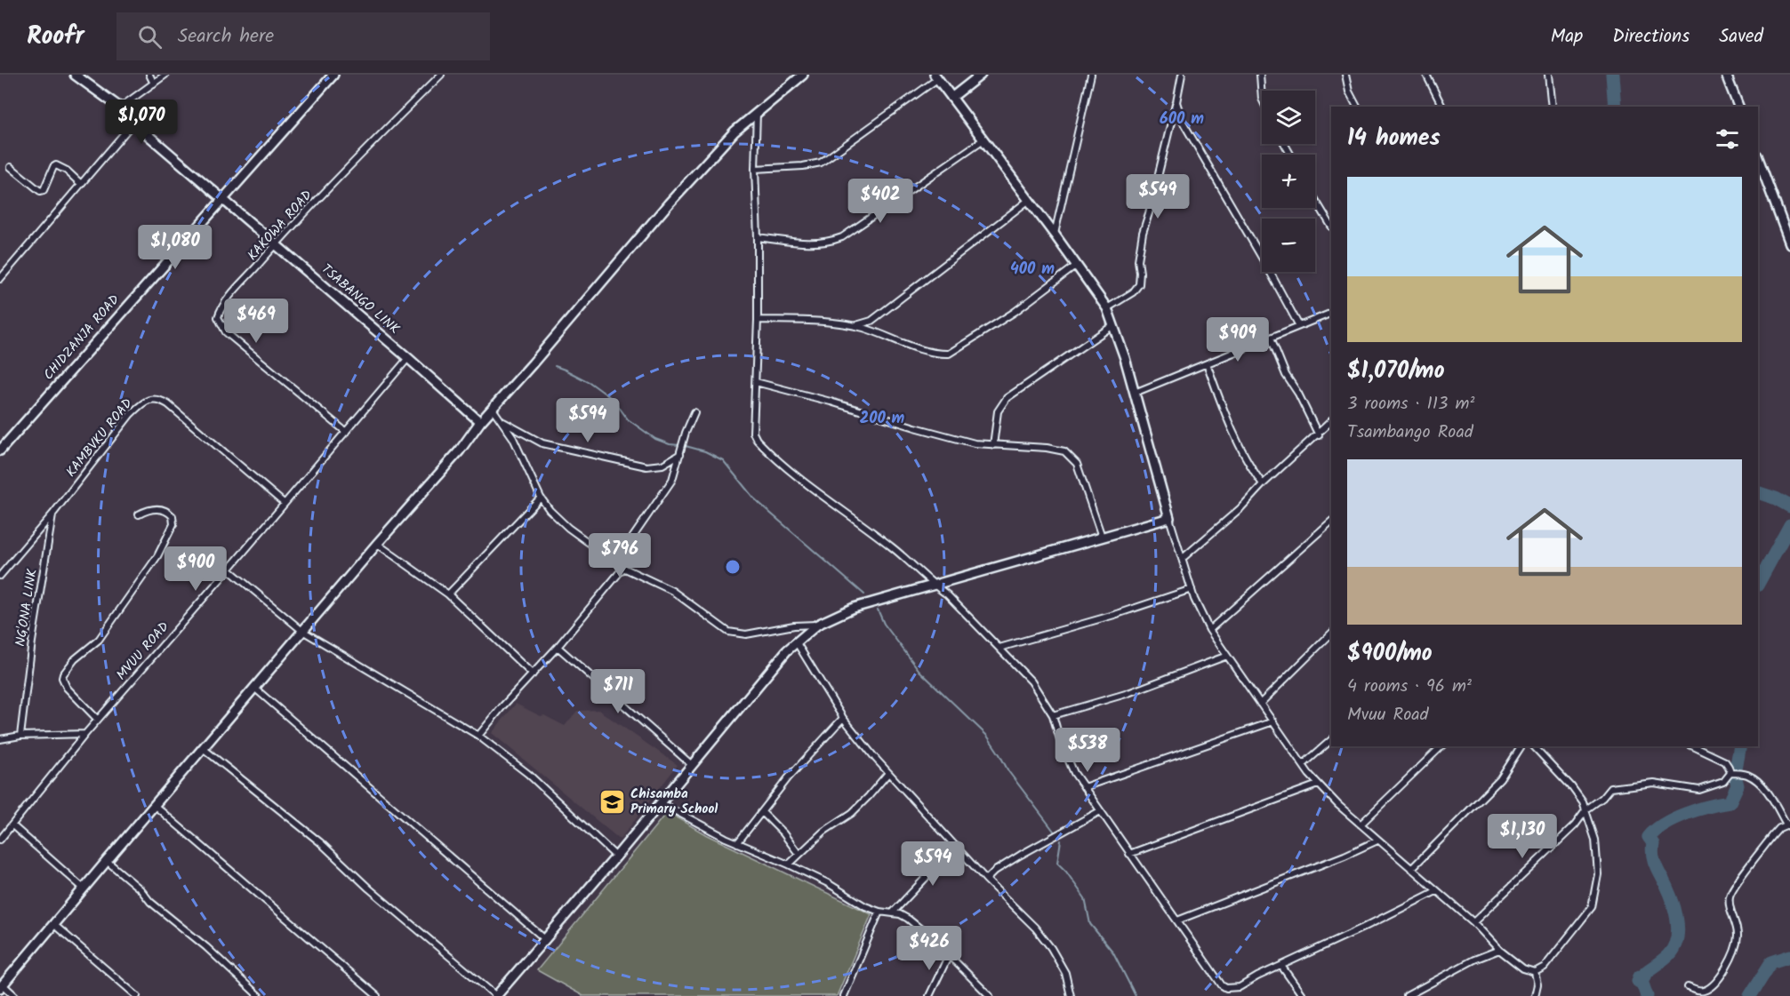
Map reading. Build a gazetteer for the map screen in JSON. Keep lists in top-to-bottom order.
{
  "streets": {
    "street": [
      "KAKOWA ROAD",
      "TSABANGO LINK",
      "CHIDZANJA ROAD",
      "KAMBVKU ROAD",
      "NG'ONA LINK",
      "MVUU ROAD"
    ]
  },
  "crossings": [
    ["KAKOWA ROAD", "TSABANGO LINK"],
    ["KAKOWA ROAD", "MVUU ROAD"],
    ["TSABANGO LINK", "CHIDZANJA ROAD"],
    ["TSABANGO LINK", "MVUU ROAD"],
    ["KAMBVKU ROAD", "NG'ONA LINK"],
    ["KAMBVKU ROAD", "MVUU ROAD"]
  ],
  "places": {
    "school or university": ["Chisamba Primary School"]
  },
  "page": {
    "header": "Roofr",
    "search": "Search here",
    "nav": ["Map", "Directions", "Saved"],
    "map_buttons": ["+", "−"],
    "price": [
      "$1,070",
      "$549",
      "$402",
      "$1,080",
      "$469",
      "$909",
      "$594",
      "$796",
      "$900",
      "$711",
      "$538",
      "$1,130",
      "$594",
      "$426"
    ],
    "heading": "14 homes",
    "list": [
      {
        "name": "$1,070/mo",
        "note": "3 rooms · 113 m² · Tsambango Road"
      },
      {
        "name": "$900/mo",
        "note": "4 rooms · 96 m² · Mvuu Road"
      }
    ]
  },
  "rings": ["600 m", "400 m", "200 m"]
}
